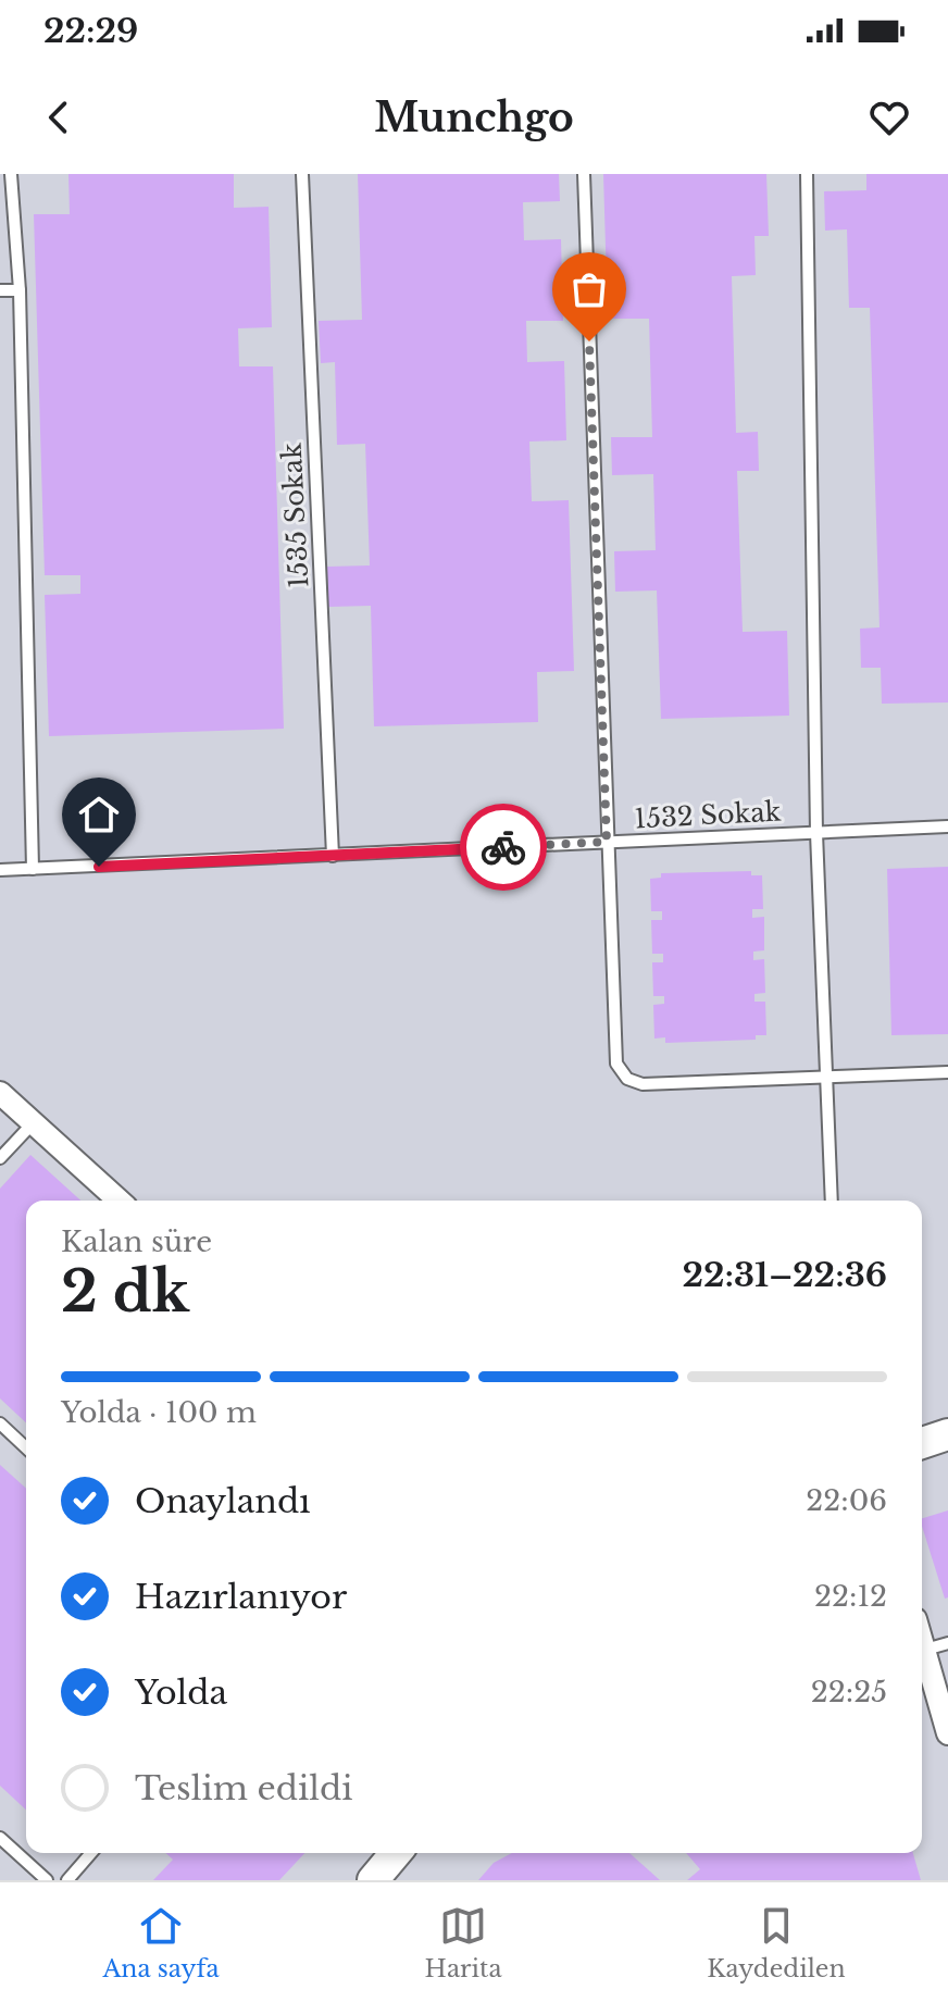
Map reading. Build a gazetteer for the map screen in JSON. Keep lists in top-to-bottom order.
{
  "streets": {
    "lane": ["1535 Sokak", "1532 Sokak"]
  },
  "crossings": [
    ["1535 Sokak", "1532 Sokak"]
  ],
  "page": {
    "status": "22:29",
    "header": "Munchgo",
    "heading": ["2 dk", "Kalan süre", "22:31–22:36"],
    "bar": "Yolda · 100 m",
    "list": [
      ["Onaylandı", "22:06"],
      ["Hazırlanıyor", "22:12"],
      ["Yolda", "22:25"],
      "Teslim edildi"
    ],
    "tabs": ["Ana sayfa", "Harita", "Kaydedilen"]
  }
}
